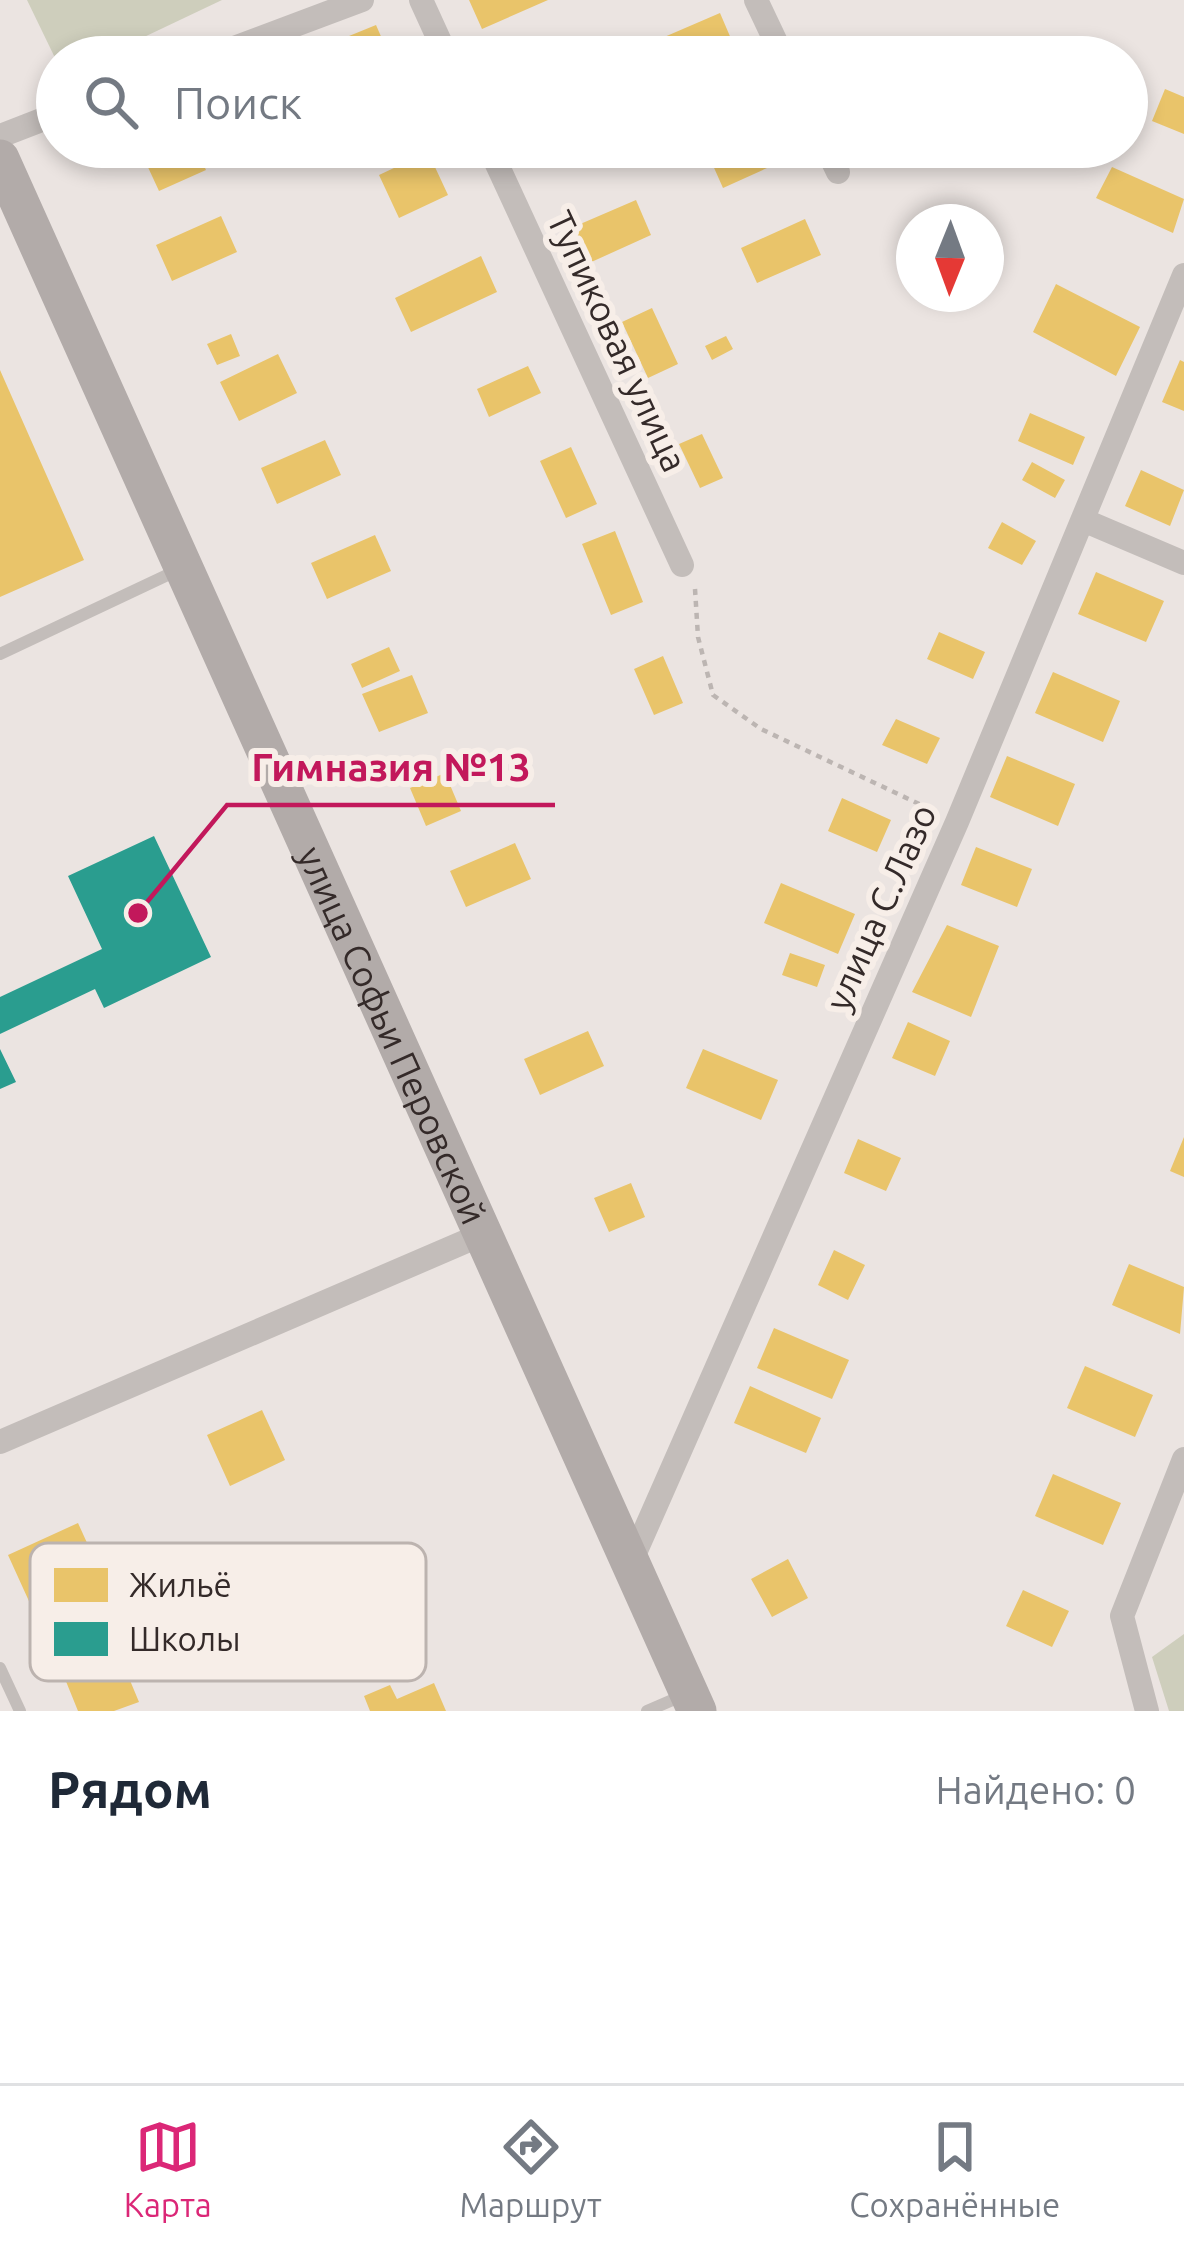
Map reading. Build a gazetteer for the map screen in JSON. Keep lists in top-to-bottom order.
{
  "streets": {
    "main road": ["улица Софьи Перовской"],
    "street": ["Тупиковая улица", "улица С.Лазо"]
  },
  "crossings": [
    ["улица С.Лазо", "улица Софьи Перовской"]
  ],
  "places": ["Гимназия №13"],
  "legend": ["Жильё", "Школы"],
  "north": "bottom",
  "page": {
    "search": "Поиск",
    "heading": ["Рядом", "Найдено: 0"],
    "nav": ["Карта", "Маршрут", "Сохранённые"]
  }
}
